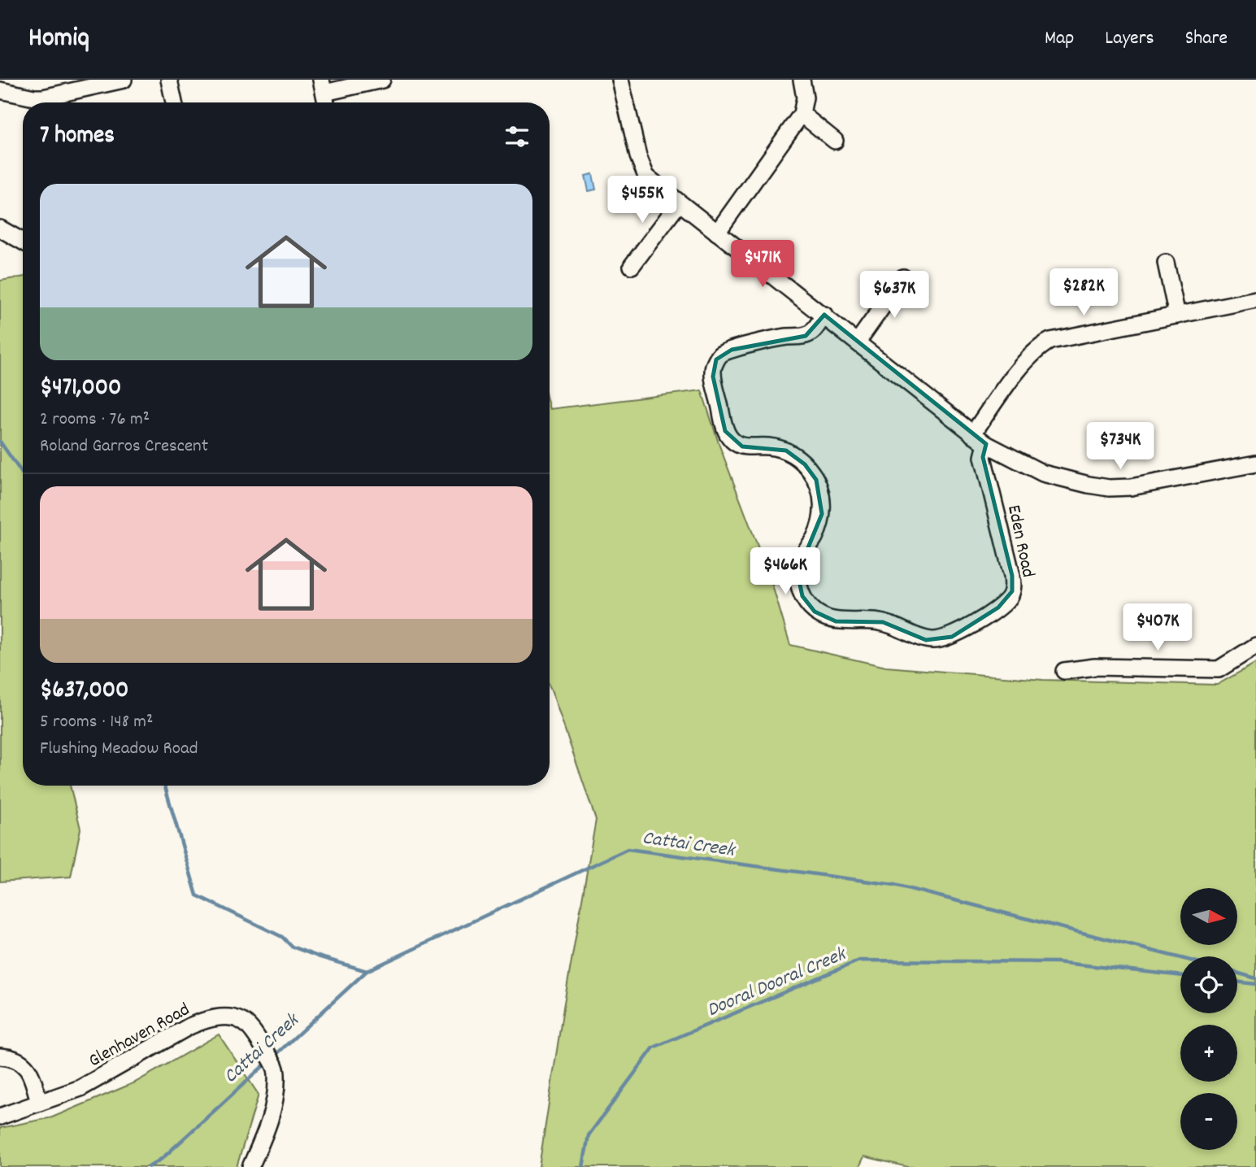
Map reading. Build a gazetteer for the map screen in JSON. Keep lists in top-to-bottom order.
{
  "streets": {
    "street": ["Eden Road", "Glenhaven Road"]
  },
  "water": ["Cattai Creek", "Dooral Dooral Creek"],
  "north": "right",
  "page": {
    "header": "Homiq",
    "nav": ["Map", "Layers", "Share"],
    "heading": "7 homes",
    "list": [
      {
        "name": "$471,000",
        "note": "2 rooms · 76 m² · Roland Garros Crescent"
      },
      {
        "name": "$637,000",
        "note": "5 rooms · 148 m² · Flushing Meadow Road"
      }
    ],
    "price": [
      "$455K",
      "$471K",
      "$282K",
      "$637K",
      "$734K",
      "$466K",
      "$407K"
    ],
    "map_buttons": ["+", "−"]
  }
}
